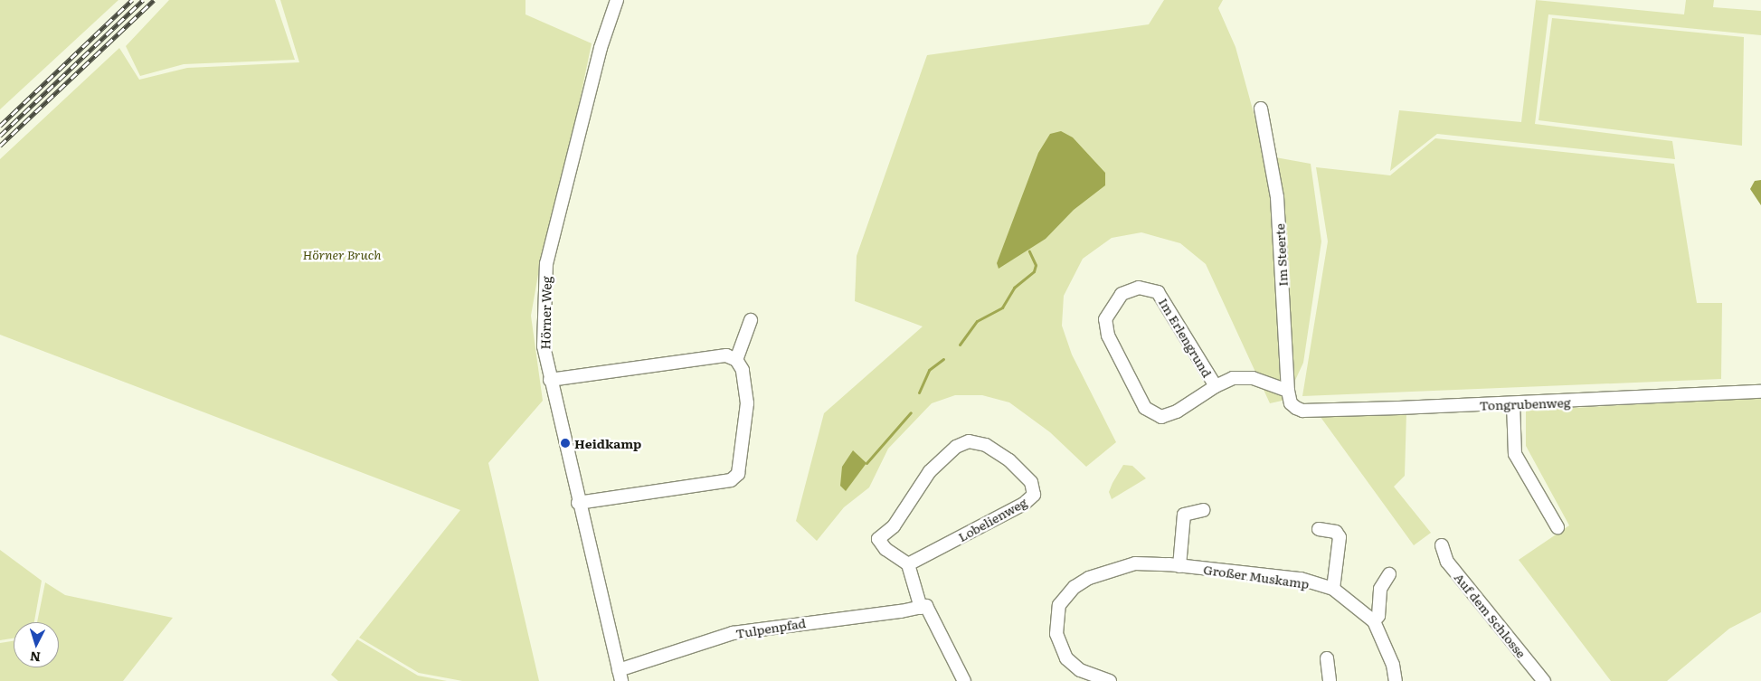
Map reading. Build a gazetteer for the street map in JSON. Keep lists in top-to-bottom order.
{
  "streets": {
    "street": [
      "Im Steerte",
      "Hörner Weg",
      "Im Erlengrund",
      "Tongrubenweg",
      "Lobelienweg",
      "Großer Muskamp",
      "Auf dem Schlosse",
      "Tulpenpfad"
    ]
  },
  "crossings": [
    ["Im Steerte", "Im Erlengrund"],
    ["Im Steerte", "Tongrubenweg"],
    ["Hörner Weg", "Tulpenpfad"]
  ],
  "parks": ["Hörner Bruch"],
  "places": ["Heidkamp"],
  "north": "bottom"
}
